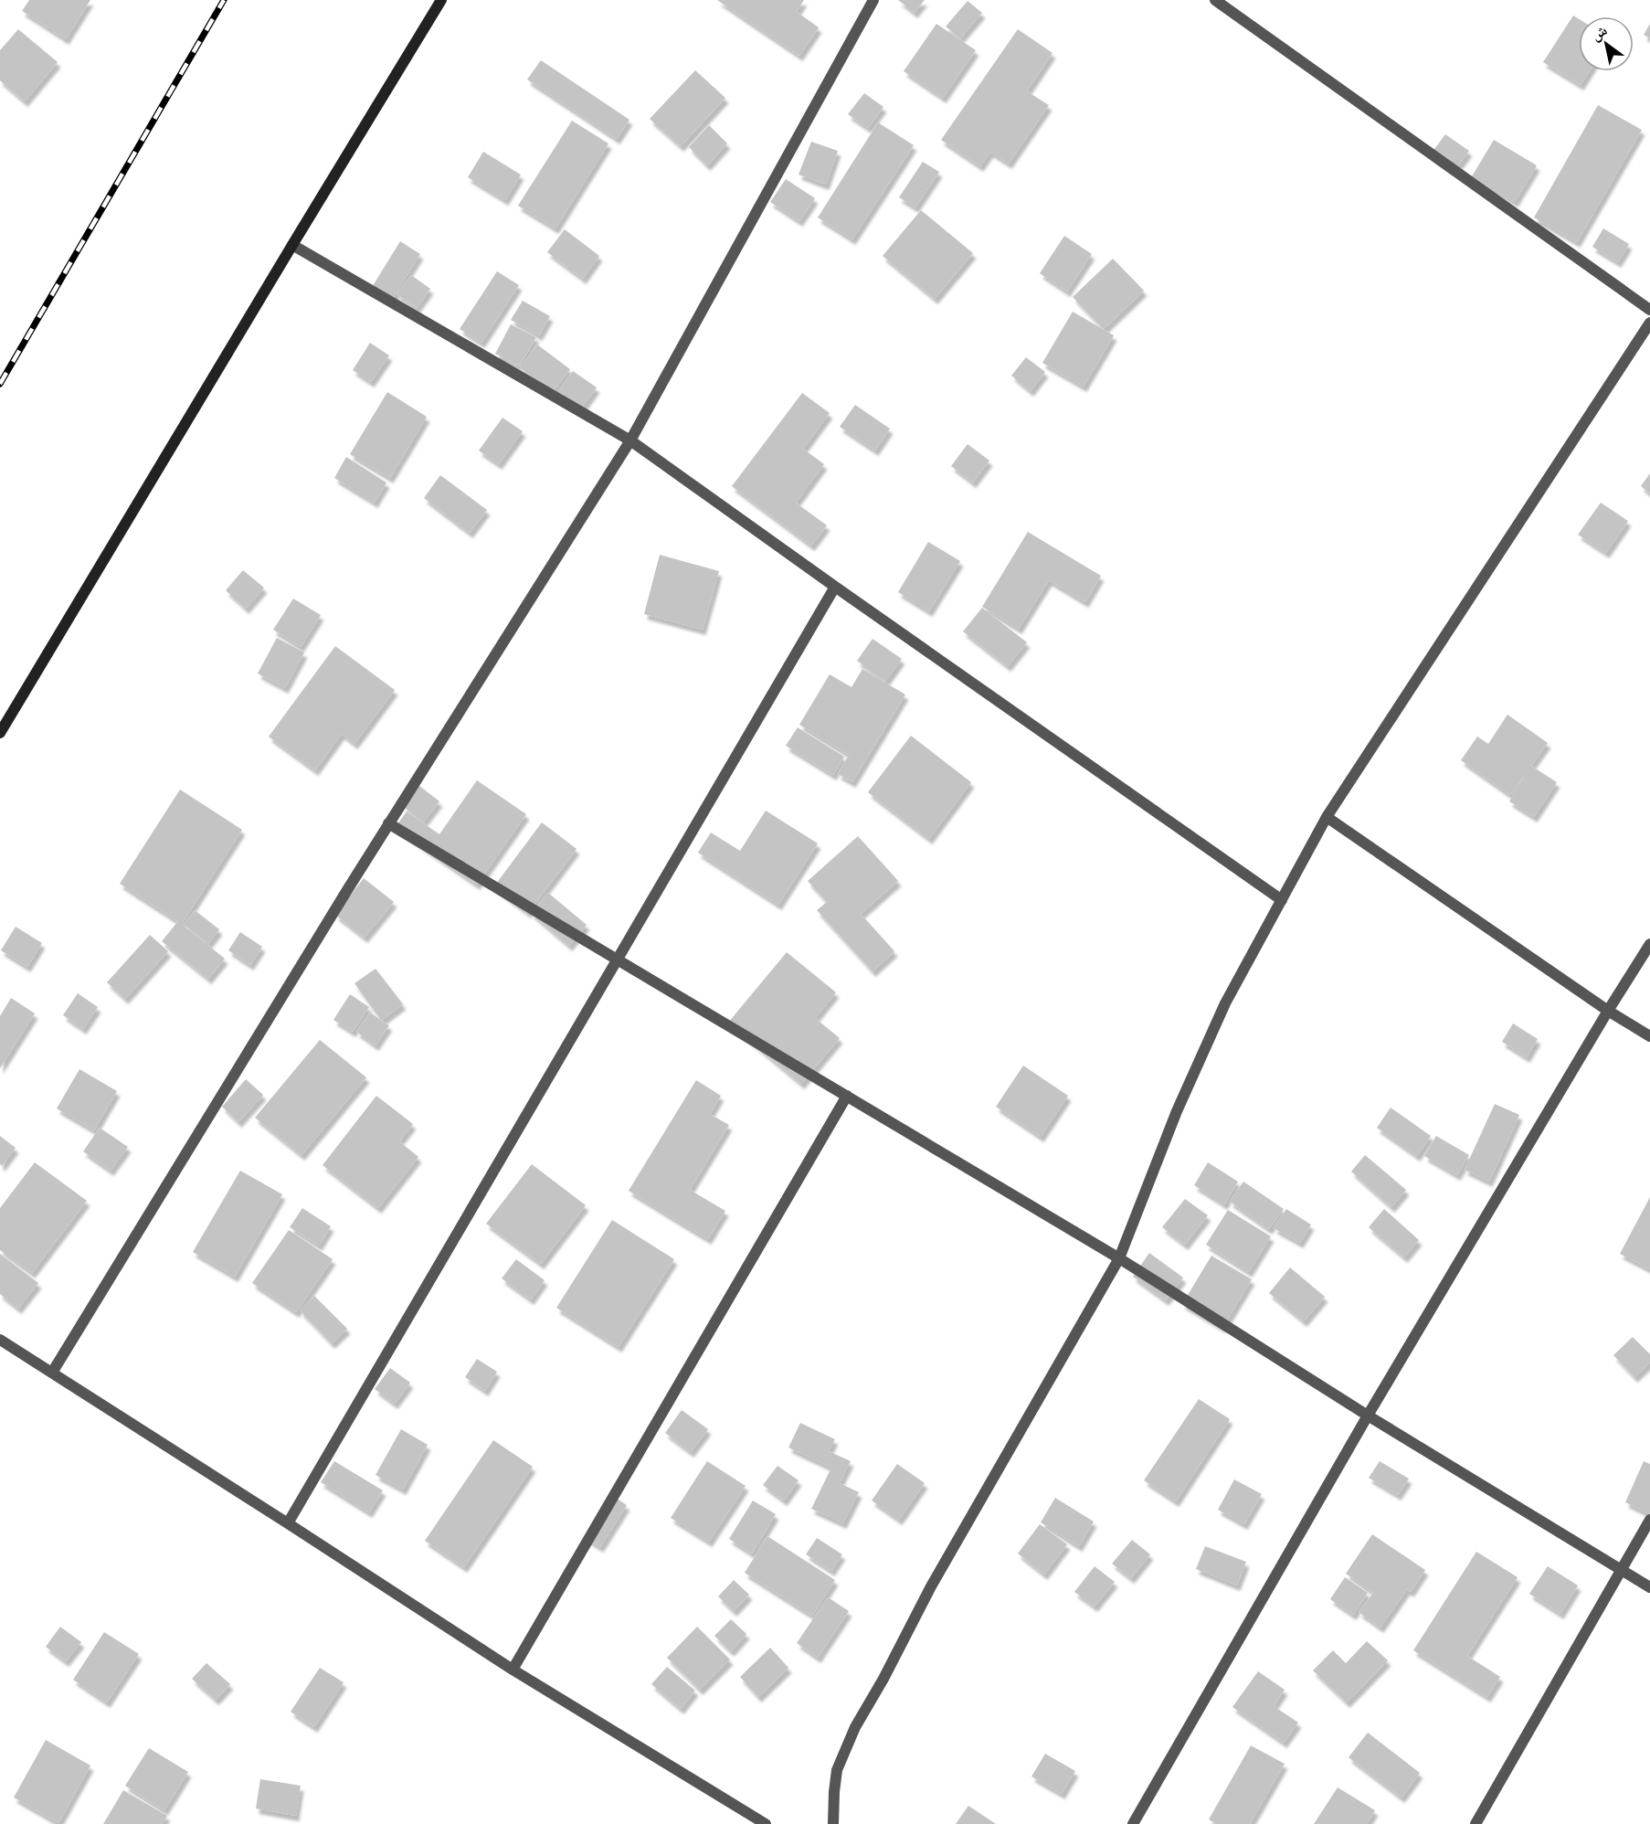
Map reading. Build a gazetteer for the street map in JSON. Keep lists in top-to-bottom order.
{
  "north": "top left"
}
